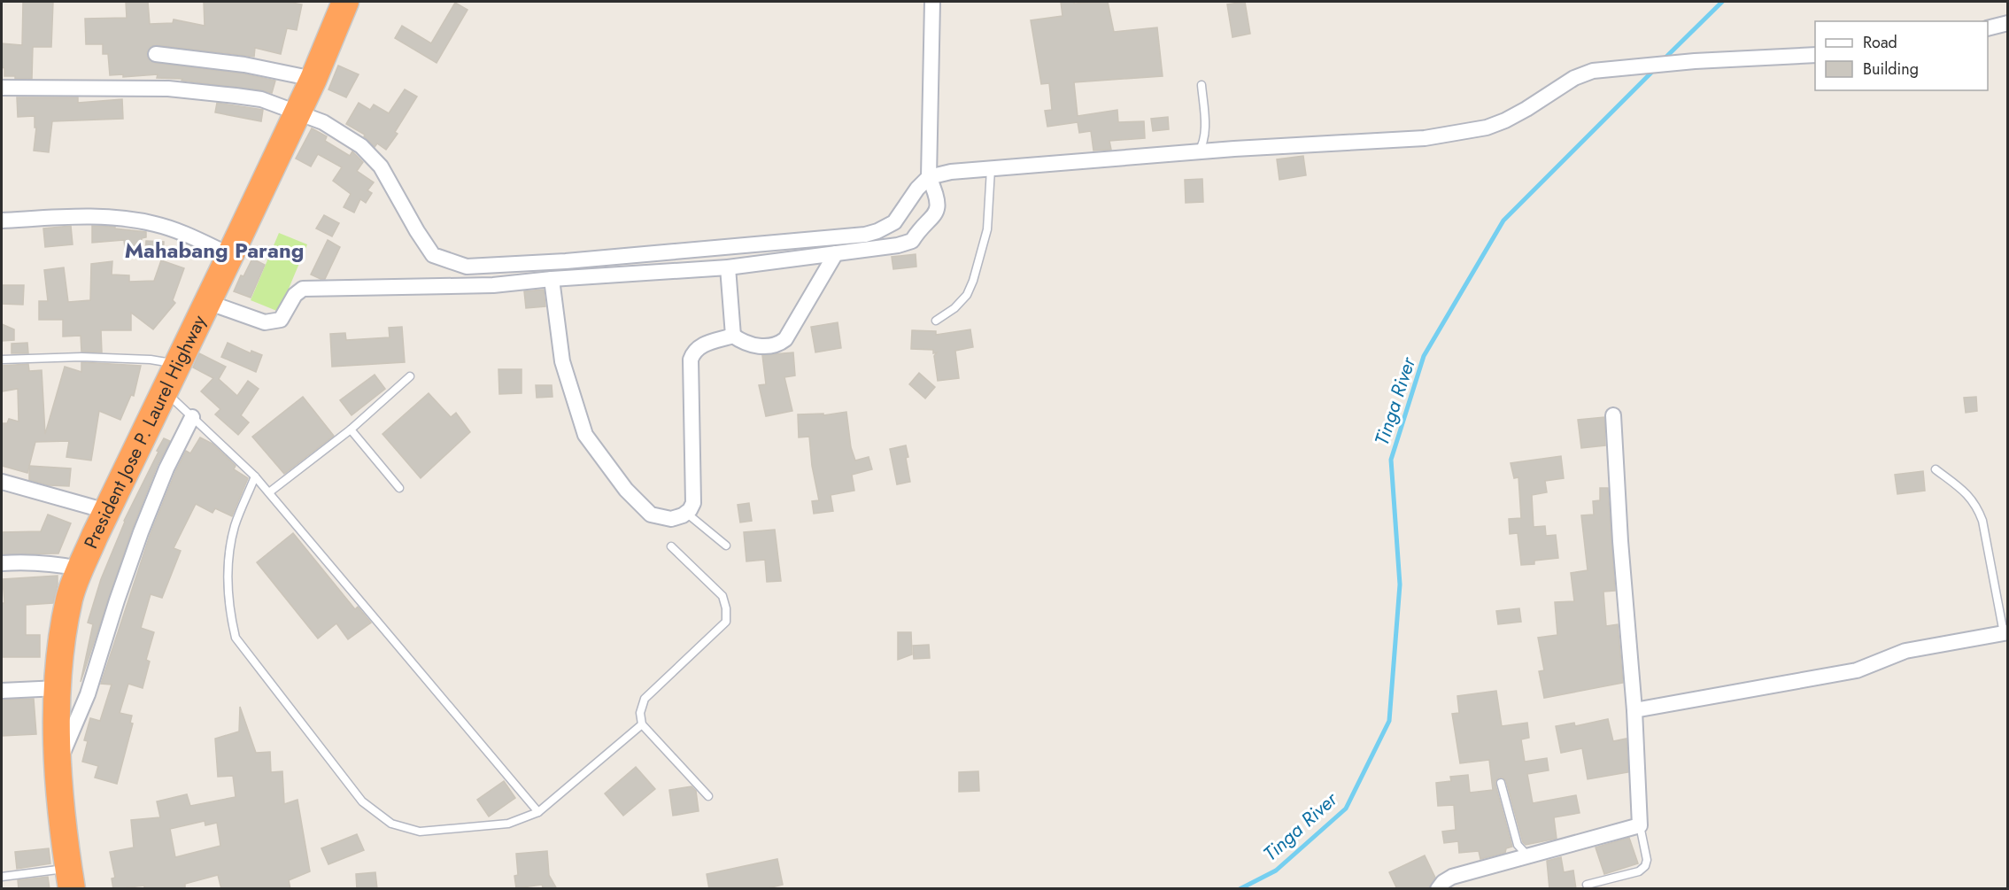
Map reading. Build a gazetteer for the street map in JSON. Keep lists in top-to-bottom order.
{
  "streets": {
    "highway": ["President Jose P. Laurel Highway"]
  },
  "districts": ["Mahabang Parang"],
  "water": ["Tinga River"],
  "legend": ["Road", "Building"]
}
